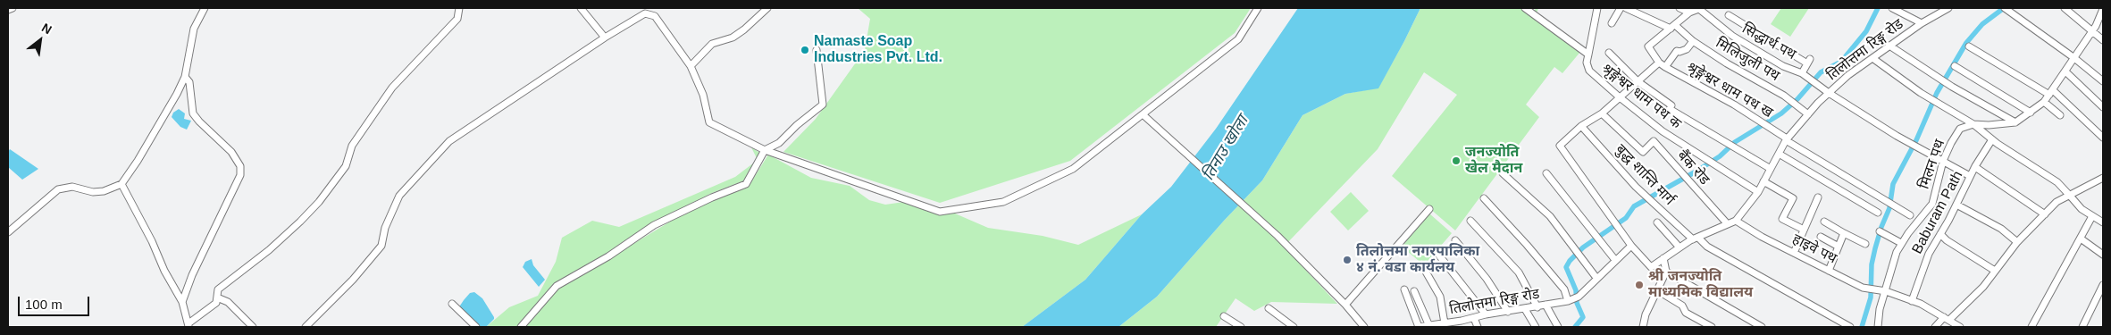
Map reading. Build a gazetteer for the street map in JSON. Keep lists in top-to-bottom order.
{
  "streets": {
    "street": [
      "सिद्धार्थ पथ",
      "तिलोत्तमा रिङ्ग रोड",
      "मिलिजुली पथ",
      "श्रृङ्गेश्वर धाम पथ ख",
      "श्रृङ्गेश्वर धाम पथ क",
      "मिलन पथ",
      "बैंक रोड",
      "बुद्ध शान्ति मार्ग",
      "Baburam Path",
      "हाइवे पथ"
    ]
  },
  "crossings": [
    ["सिद्धार्थ पथ", "तिलोत्तमा रिङ्ग रोड"],
    ["सिद्धार्थ पथ", "मिलन पथ"],
    ["सिद्धार्थ पथ", "Baburam Path"],
    ["तिलोत्तमा रिङ्ग रोड", "मिलिजुली पथ"],
    ["तिलोत्तमा रिङ्ग रोड", "श्रृङ्गेश्वर धाम पथ ख"],
    ["तिलोत्तमा रिङ्ग रोड", "श्रृङ्गेश्वर धाम पथ क"],
    ["तिलोत्तमा रिङ्ग रोड", "हाइवे पथ"],
    ["मिलन पथ", "हाइवे पथ"],
    ["Baburam Path", "हाइवे पथ"]
  ],
  "water": ["तिनाउ खोला"],
  "places": [
    "Namaste Soap Industries Pvt. Ltd.",
    "जनज्योति खेल मैदान",
    "तिलोत्तमा नगरपालिका ४ नं. वडा कार्यलय",
    "श्री जनज्योति माध्यमिक विद्यालय"
  ],
  "scale_bar": "100 m",
  "north": "top right"
}
